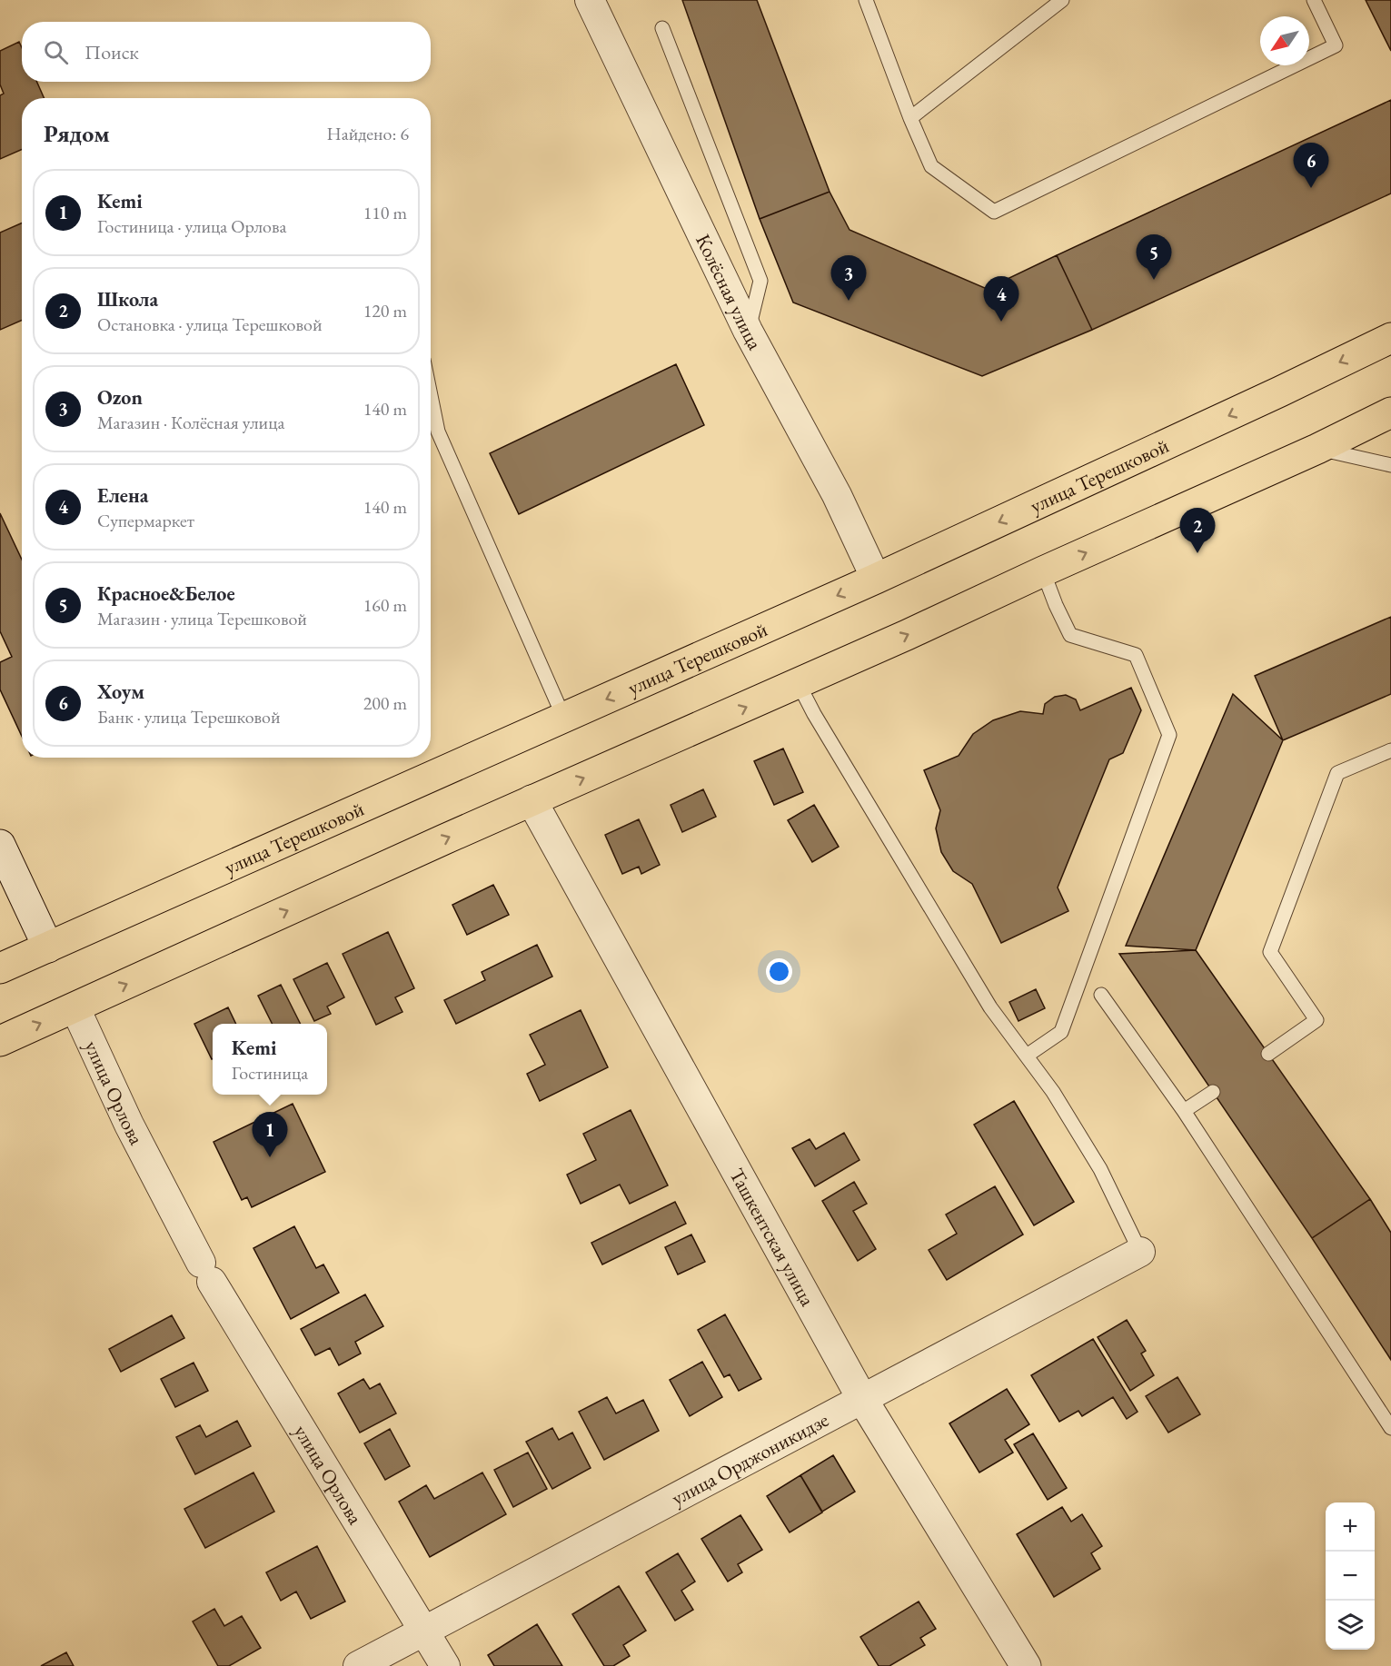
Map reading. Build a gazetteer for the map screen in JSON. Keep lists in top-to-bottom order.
{
  "streets": {
    "main road": ["улица Терешковой"],
    "street": [
      "Колёсная улица",
      "улица Орлова",
      "Ташкентская улица",
      "улица Орджоникидзе"
    ]
  },
  "crossings": [
    ["Колёсная улица", "улица Терешковой"],
    ["улица Орлова", "улица Орджоникидзе"],
    ["Ташкентская улица", "улица Орджоникидзе"]
  ],
  "north": "bottom left",
  "page": {
    "search": "Поиск",
    "heading": ["Рядом", "Найдено: 6"],
    "pins": [
      "6",
      "5",
      "3",
      "4",
      "2",
      "1"
    ],
    "list": [
      {
        "mark": "1",
        "name": "Kemi",
        "note": "Гостиница · улица Орлова",
        "value": "110 m"
      },
      {
        "mark": "2",
        "name": "Школа",
        "note": "Остановка · улица Терешковой",
        "value": "120 m"
      },
      {
        "mark": "3",
        "name": "Ozon",
        "note": "Магазин · Колёсная улица",
        "value": "140 m"
      },
      {
        "mark": "4",
        "name": "Елена",
        "note": "Супермаркет",
        "value": "140 m"
      },
      {
        "mark": "5",
        "name": "Красное&Белое",
        "note": "Магазин · улица Терешковой",
        "value": "160 m"
      },
      {
        "mark": "6",
        "name": "Хоум",
        "note": "Банк · улица Терешковой",
        "value": "200 m"
      }
    ],
    "popup": ["Kemi", "Гостиница"],
    "map_buttons": ["+", "−"]
  }
}
